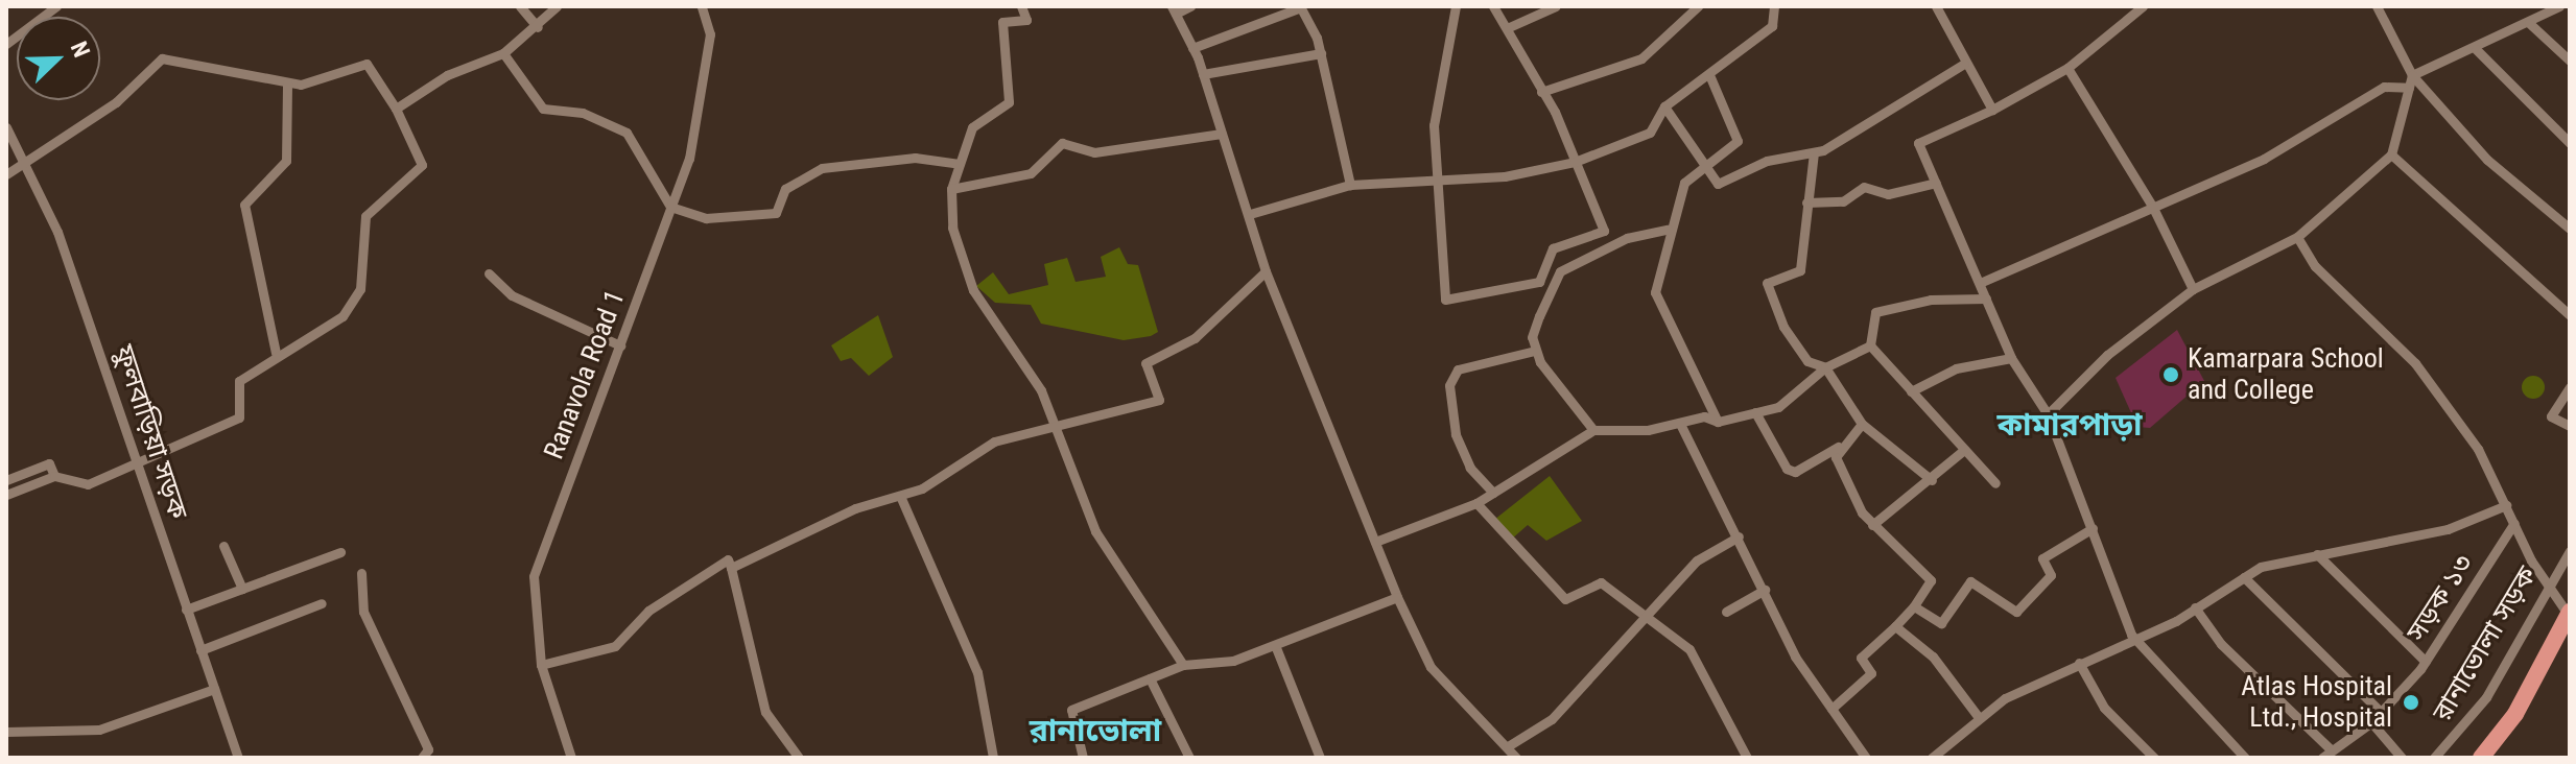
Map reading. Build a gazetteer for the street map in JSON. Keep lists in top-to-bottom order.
{
  "streets": {
    "street": [
      "Ranavola Road 1",
      "ফুলবাড়িয়া সড়ক",
      "সড়ক ১৩",
      "রানাভোলা সড়ক"
    ]
  },
  "districts": ["কামারপাড়া", "রানাভোলা"],
  "places": ["Kamarpara School and College", "Atlas Hospital Ltd., Hospital"],
  "north": "top right"
}
